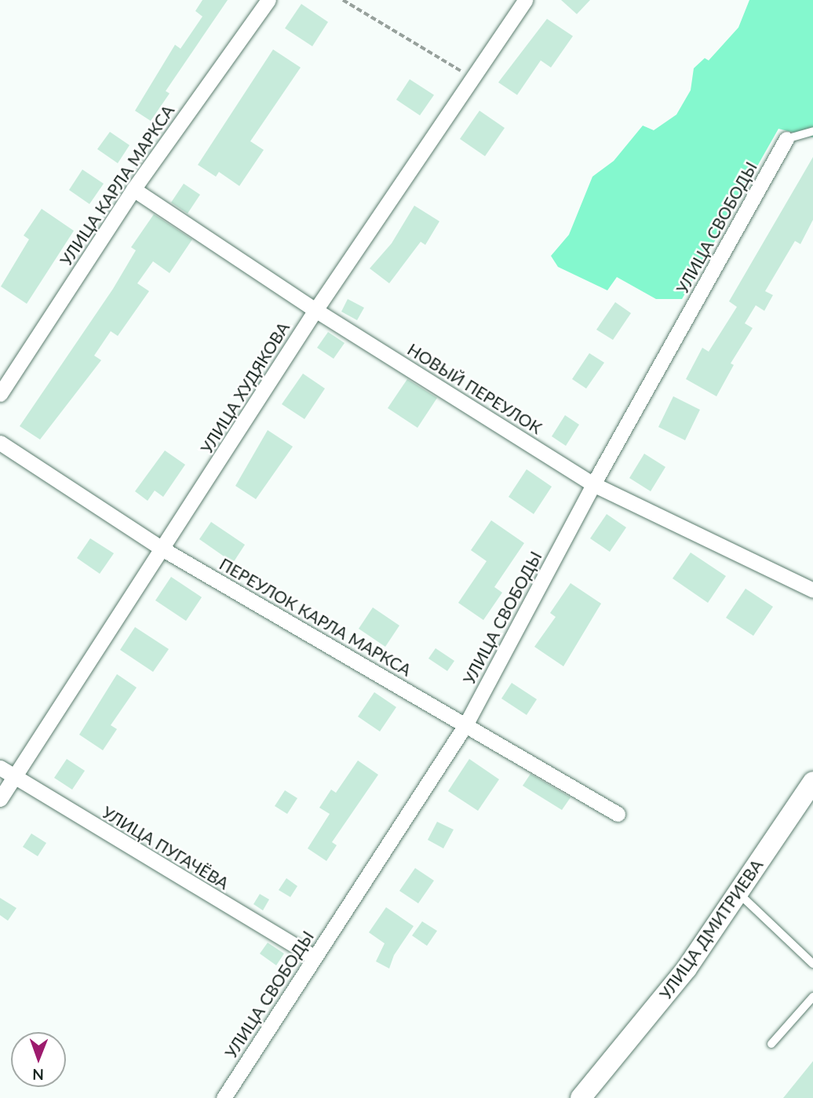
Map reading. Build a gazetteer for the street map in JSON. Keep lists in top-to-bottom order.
{
  "streets": {
    "street": [
      "УЛИЦА КАРЛА МАРКСА",
      "УЛИЦА СВОБОДЫ",
      "УЛИЦА ХУДЯКОВА",
      "НОВЫЙ ПЕРЕУЛОК",
      "ПЕРЕУЛОК КАРЛА МАРКСА",
      "УЛИЦА ПУГАЧЁВА",
      "УЛИЦА ДМИТРИЕВА"
    ]
  },
  "crossings": [
    ["УЛИЦА КАРЛА МАРКСА", "НОВЫЙ ПЕРЕУЛОК"],
    ["УЛИЦА СВОБОДЫ", "НОВЫЙ ПЕРЕУЛОК"],
    ["УЛИЦА СВОБОДЫ", "ПЕРЕУЛОК КАРЛА МАРКСА"],
    ["УЛИЦА СВОБОДЫ", "УЛИЦА ПУГАЧЁВА"],
    ["УЛИЦА ХУДЯКОВА", "НОВЫЙ ПЕРЕУЛОК"],
    ["УЛИЦА ХУДЯКОВА", "ПЕРЕУЛОК КАРЛА МАРКСА"],
    ["УЛИЦА ХУДЯКОВА", "УЛИЦА ПУГАЧЁВА"]
  ],
  "north": "bottom"
}
